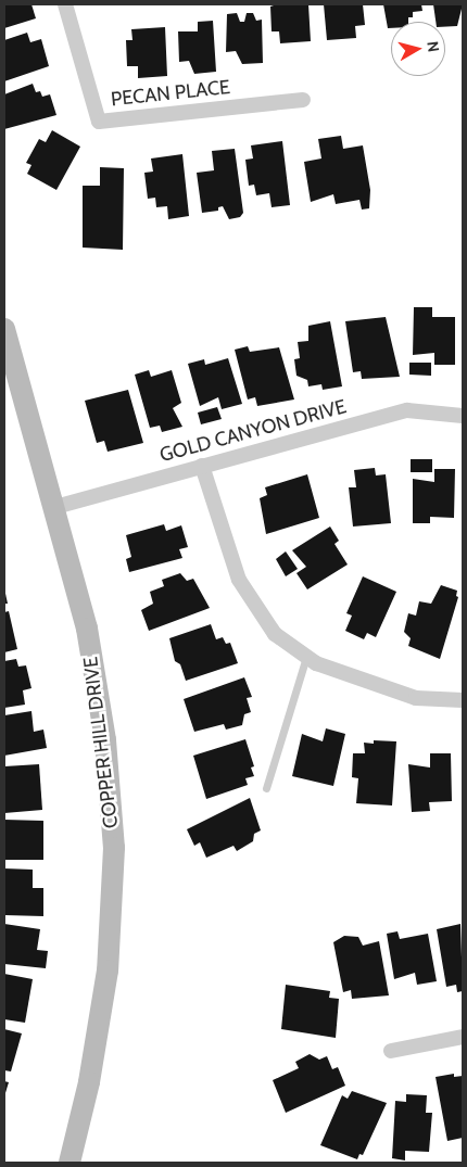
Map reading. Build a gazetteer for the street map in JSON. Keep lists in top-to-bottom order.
{
  "streets": {
    "main road": ["COPPER HILL DRIVE"],
    "street": ["PECAN PLACE", "GOLD CANYON DRIVE"]
  },
  "crossings": [
    ["GOLD CANYON DRIVE", "COPPER HILL DRIVE"]
  ],
  "north": "right"
}
